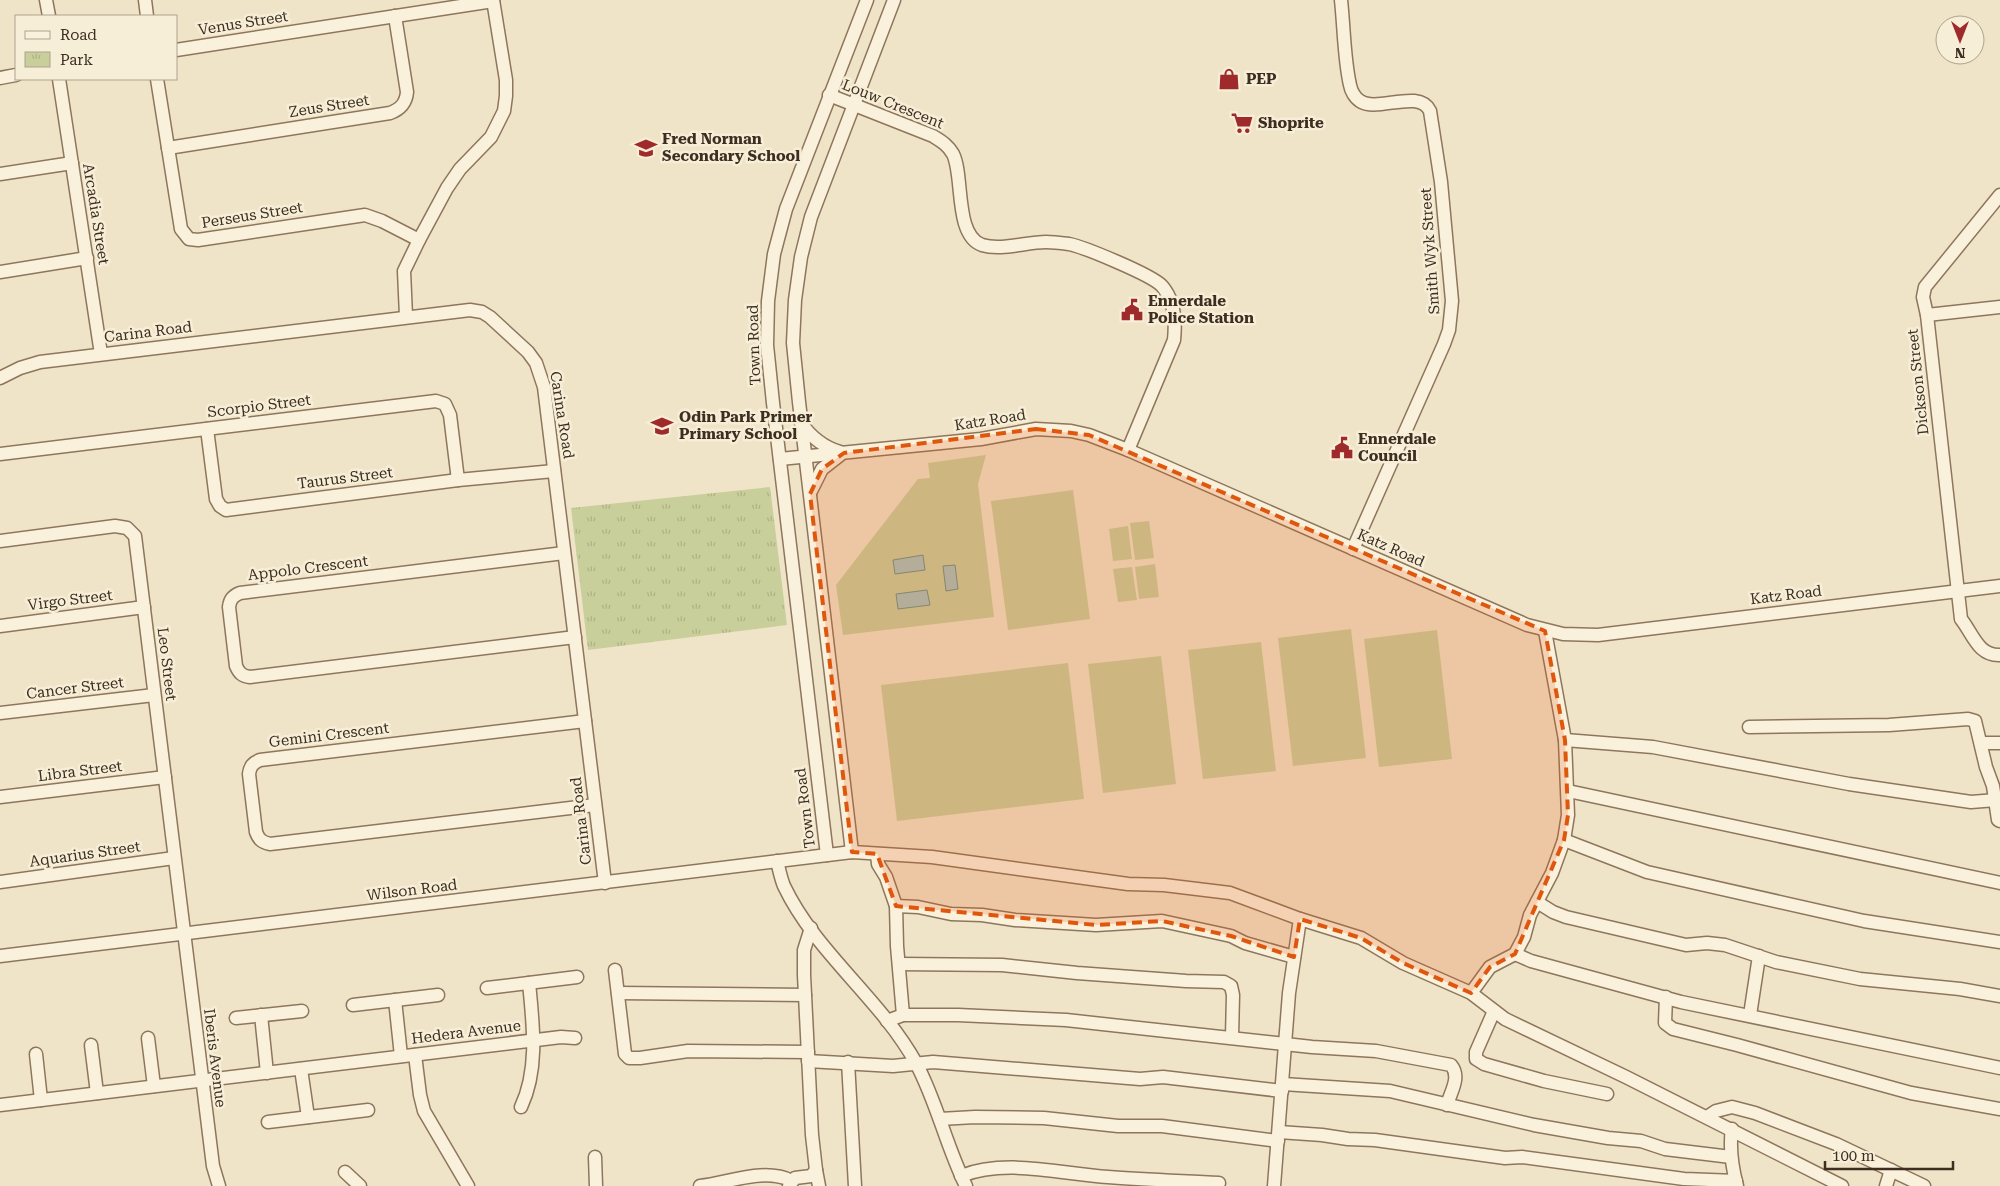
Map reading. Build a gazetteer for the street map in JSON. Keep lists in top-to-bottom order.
{
  "streets": {
    "street": [
      "Venus Street",
      "Louw Crescent",
      "Zeus Street",
      "Arcadia Street",
      "Perseus Street",
      "Smith Wyk Street",
      "Carina Road",
      "Town Road",
      "Dickson Street",
      "Scorpio Street",
      "Katz Road",
      "Taurus Street",
      "Appolo Crescent",
      "Virgo Street",
      "Leo Street",
      "Cancer Street",
      "Gemini Crescent",
      "Libra Street",
      "Aquarius Street",
      "Wilson Road",
      "Hedera Avenue",
      "Iberis Avenue"
    ]
  },
  "crossings": [
    ["Venus Street", "Zeus Street"],
    ["Louw Crescent", "Town Road"],
    ["Louw Crescent", "Katz Road"],
    ["Zeus Street", "Perseus Street"],
    ["Arcadia Street", "Carina Road"],
    ["Smith Wyk Street", "Katz Road"],
    ["Carina Road", "Taurus Street"],
    ["Carina Road", "Appolo Crescent"],
    ["Carina Road", "Gemini Crescent"],
    ["Carina Road", "Wilson Road"],
    ["Town Road", "Katz Road"],
    ["Town Road", "Wilson Road"],
    ["Dickson Street", "Katz Road"],
    ["Scorpio Street", "Taurus Street"],
    ["Virgo Street", "Leo Street"],
    ["Leo Street", "Cancer Street"],
    ["Leo Street", "Libra Street"],
    ["Leo Street", "Aquarius Street"],
    ["Leo Street", "Wilson Road"],
    ["Leo Street", "Iberis Avenue"],
    ["Wilson Road", "Iberis Avenue"],
    ["Hedera Avenue", "Iberis Avenue"]
  ],
  "places": {
    "shop": ["PEP"],
    "supermarket": ["Shoprite"],
    "school or university": ["Fred Norman Secondary School", "Odin Park Primer Primary School"],
    "public building": ["Ennerdale Police Station", "Ennerdale Council"]
  },
  "legend": ["Road", "Park"],
  "scale_bar": "100 m",
  "north": "bottom"
}
